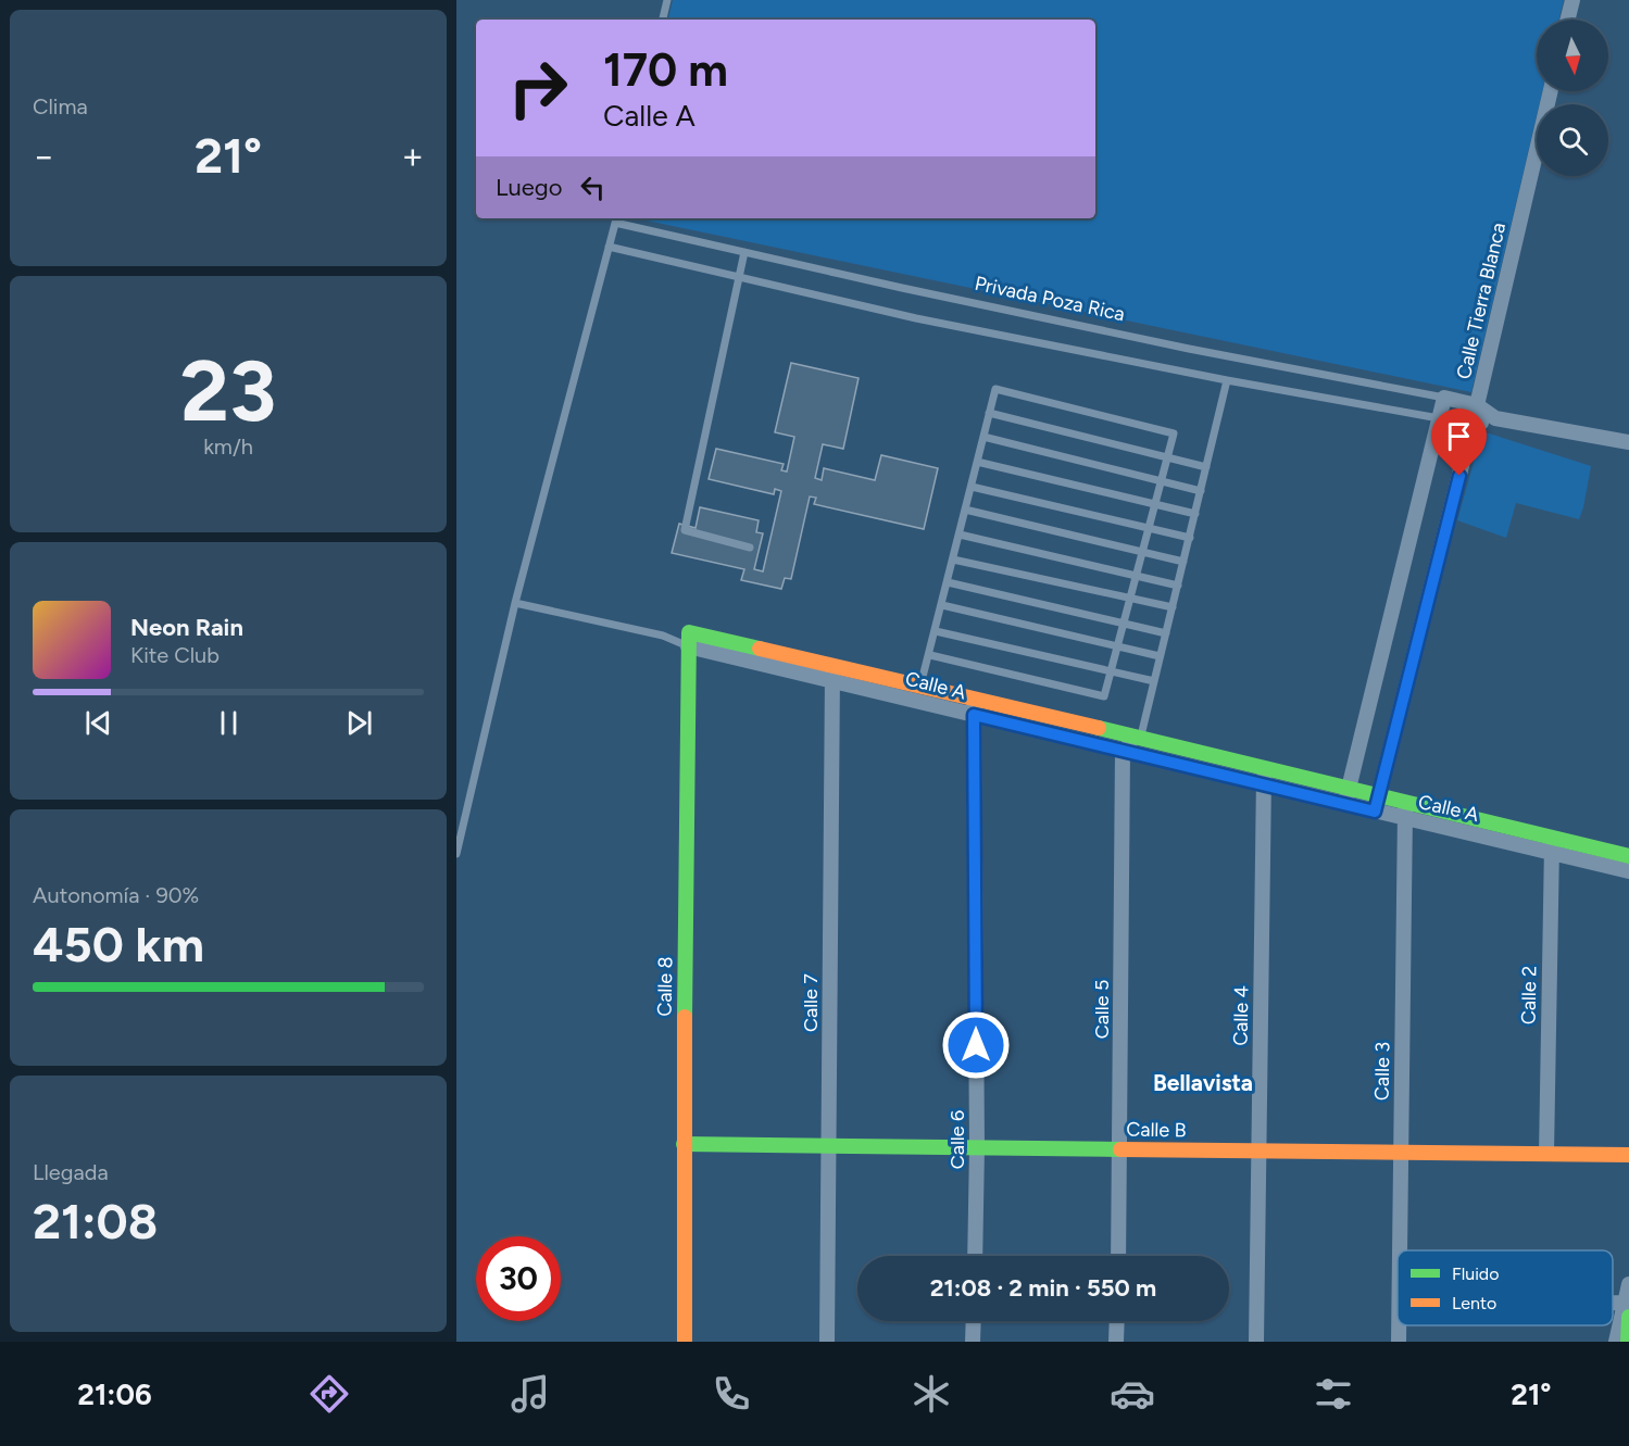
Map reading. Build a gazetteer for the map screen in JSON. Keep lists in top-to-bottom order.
{
  "streets": {
    "street": [
      "Privada Poza Rica",
      "Calle Tierra Blanca",
      "Calle A",
      "Calle 8",
      "Calle 2",
      "Calle 7",
      "Calle 5",
      "Calle 4",
      "Calle 3",
      "Calle B",
      "Calle 6"
    ]
  },
  "crossings": [
    ["Privada Poza Rica", "Calle Tierra Blanca"],
    ["Calle Tierra Blanca", "Calle A"],
    ["Calle A", "Calle 8"],
    ["Calle A", "Calle 2"],
    ["Calle A", "Calle 7"],
    ["Calle A", "Calle 5"],
    ["Calle A", "Calle 4"],
    ["Calle A", "Calle 3"],
    ["Calle A", "Calle 6"],
    ["Calle 8", "Calle B"],
    ["Calle 2", "Calle B"],
    ["Calle 7", "Calle B"],
    ["Calle 5", "Calle B"],
    ["Calle 4", "Calle B"],
    ["Calle 3", "Calle B"],
    ["Calle B", "Calle 6"]
  ],
  "districts": ["Bellavista"],
  "legend": ["Fluido", "Lento"],
  "north": "bottom",
  "page": {
    "tile": [
      "Clima",
      ["23", "km/h"],
      ["Autonomía · 90%", "450 km"],
      ["Llegada", "21:08"]
    ],
    "turn": ["170 m", "Calle A"],
    "heat": ["−", "21°", "+"],
    "then": "Luego",
    "song": ["Neon Rain", "Kite Club"],
    "limit": "30",
    "trip": "21:08 · 2 min · 550 m",
    "tabs": ["21:06", "21°"]
  }
}
